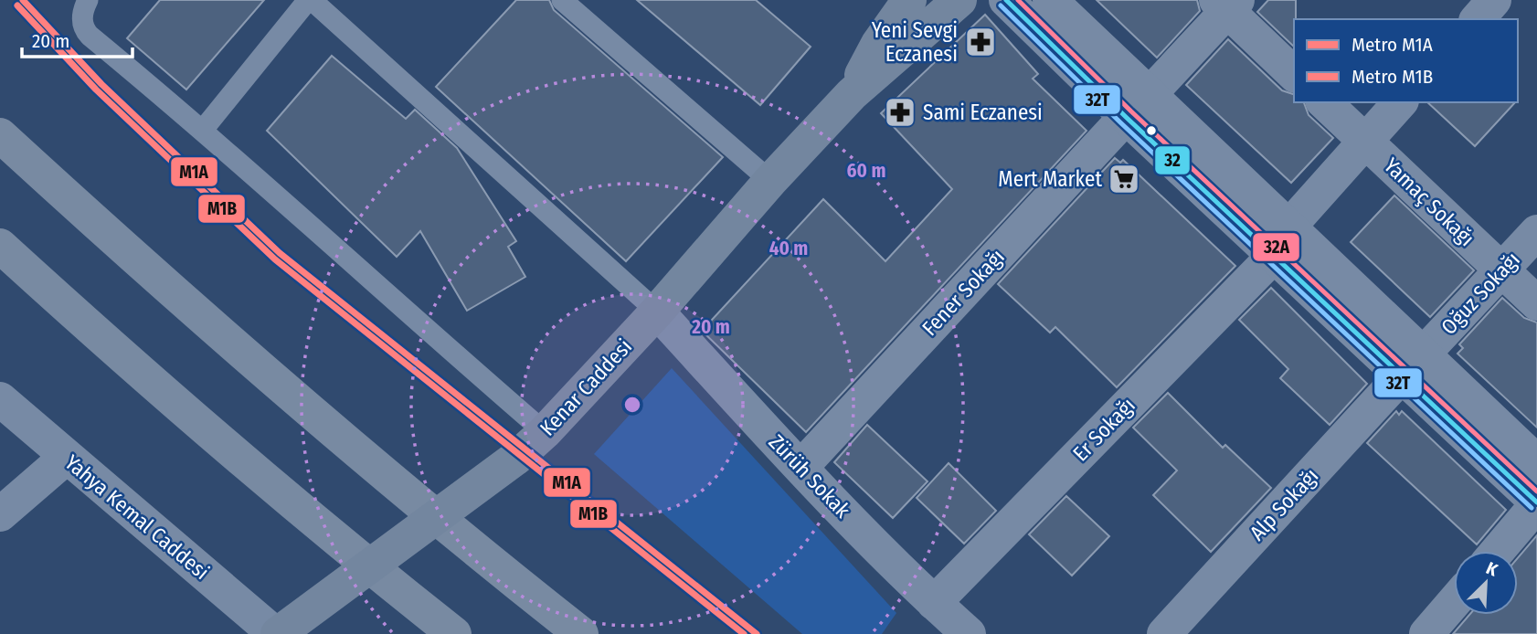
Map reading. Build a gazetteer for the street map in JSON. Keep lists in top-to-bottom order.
{
  "streets": {
    "main road": ["Kenar Caddesi"],
    "street": [
      "Yamaç Sokağı",
      "Fener Sokağı",
      "Oğuz Sokağı",
      "Er Sokağı",
      "Zürüh Sokak",
      "Alp Sokağı",
      "Yahya Kemal Caddesi"
    ]
  },
  "crossings": [
    ["Yamaç Sokağı", "Oğuz Sokağı"],
    ["Yamaç Sokağı", "Er Sokağı"],
    ["Fener Sokağı", "Zürüh Sokak"],
    ["Oğuz Sokağı", "Alp Sokağı"],
    ["Kenar Caddesi", "Zürüh Sokak"],
    ["Kenar Caddesi", "Yahya Kemal Caddesi"],
    ["Er Sokağı", "Zürüh Sokak"]
  ],
  "places": {
    "pharmacy": ["Yeni Sevgi Eczanesi", "Sami Eczanesi"],
    "supermarket": ["Mert Market"]
  },
  "lines": [
    "metro line M1A",
    "transit line 32",
    "transit line 32A",
    "metro line M1B",
    "transit line 32T"
  ],
  "legend": ["Metro M1A", "Metro M1B"],
  "scale_bar": "20 m",
  "north": "top right",
  "rings": ["60 m", "40 m", "20 m"]
}
